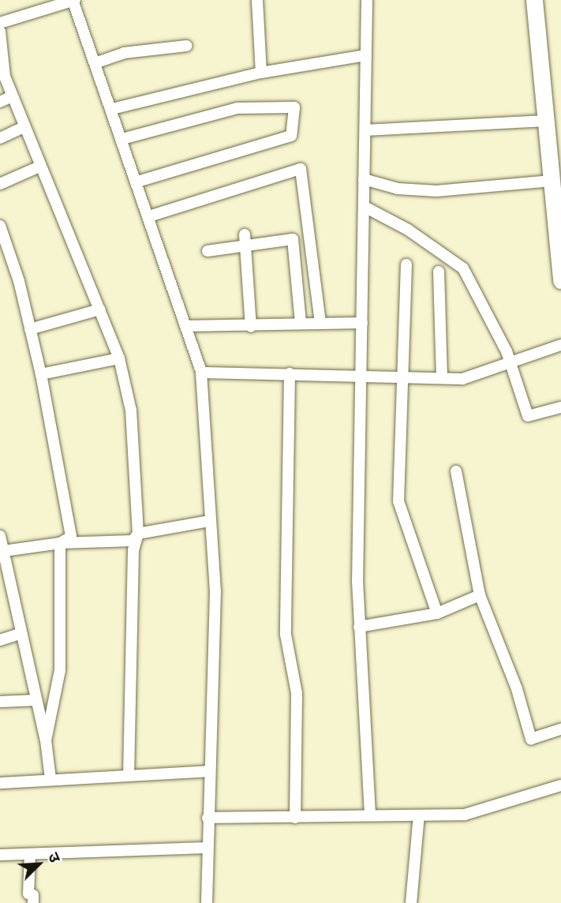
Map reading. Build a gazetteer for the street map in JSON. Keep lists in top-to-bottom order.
{
  "north": "top right"
}
